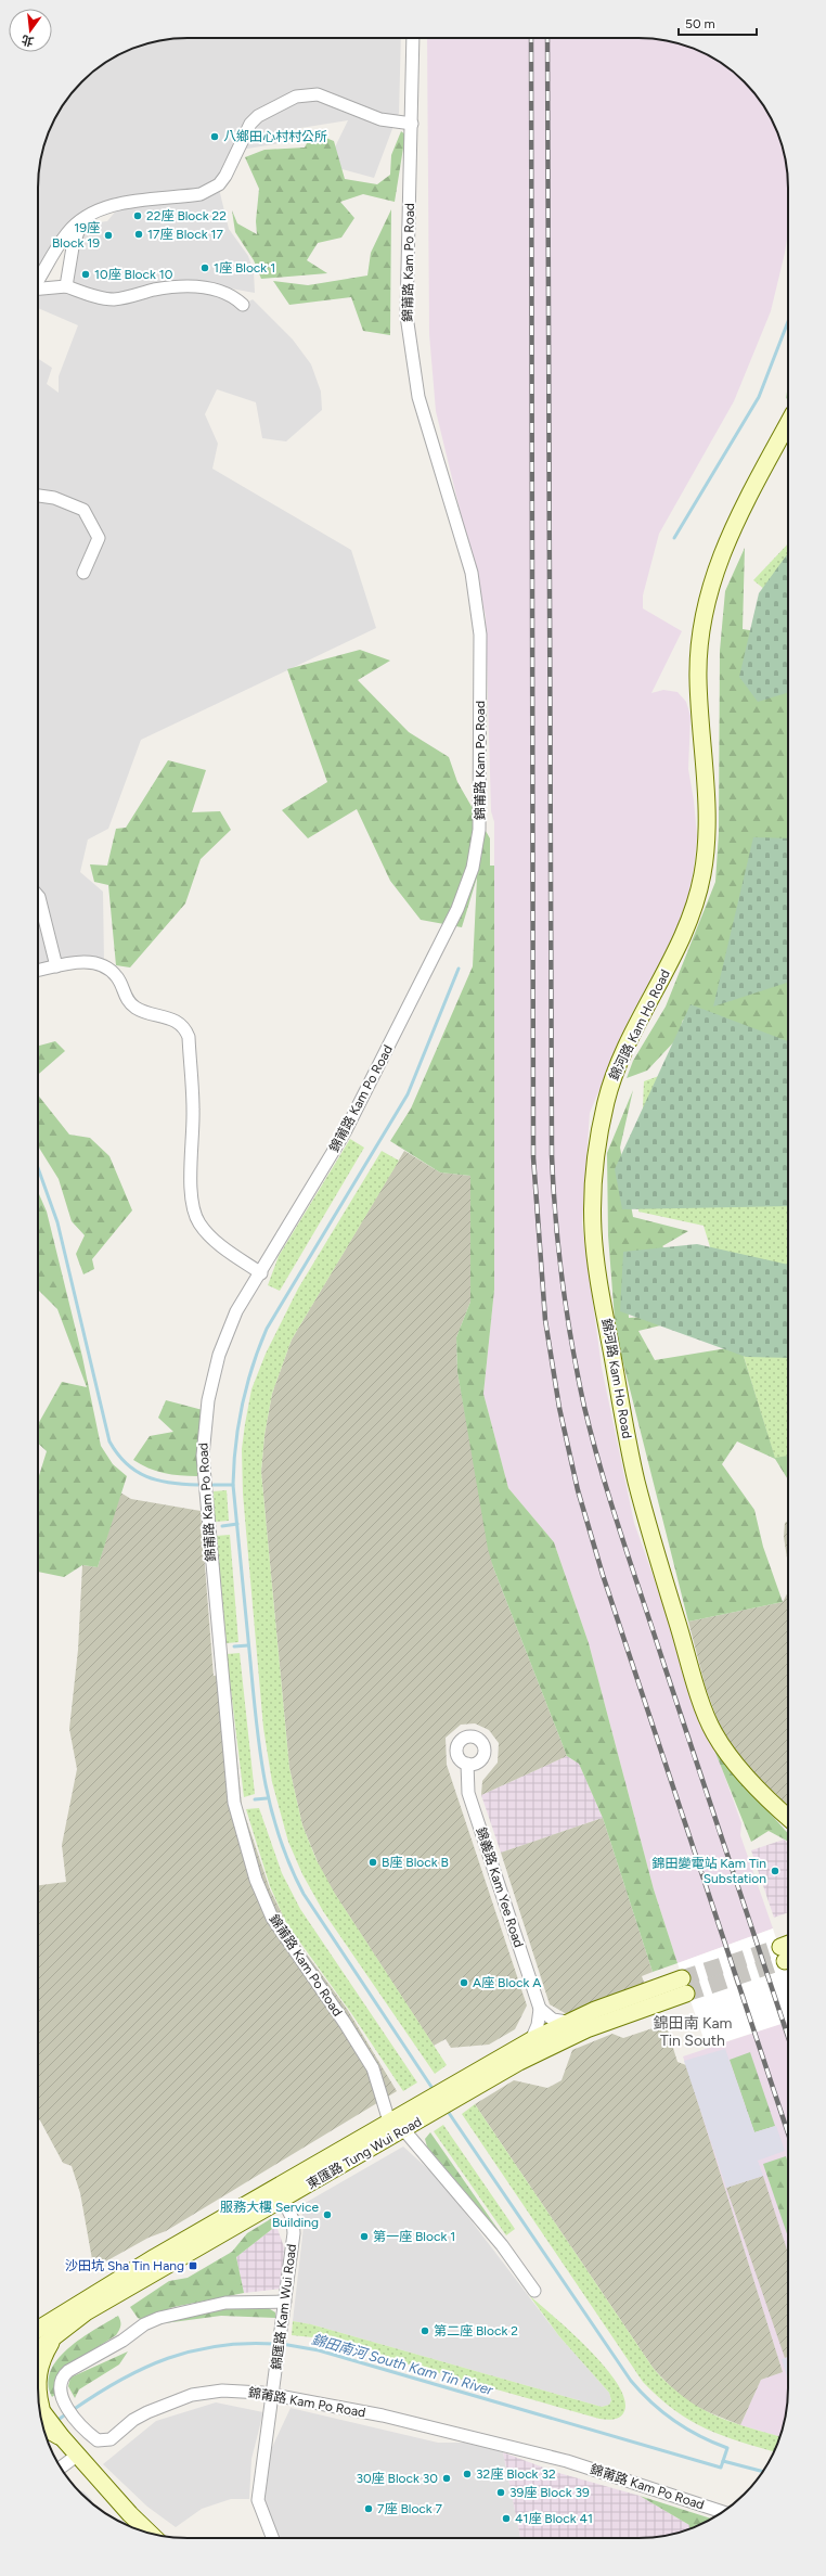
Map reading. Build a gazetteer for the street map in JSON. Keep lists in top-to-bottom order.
{
  "streets": {
    "main road": ["錦河路 Kam Ho Road", "東匯路 Tung Wui Road"],
    "street": ["錦莆路 Kam Po Road", "錦義路 Kam Yee Road", "錦匯路 Kam Wui Road"]
  },
  "crossings": [
    ["錦莆路 Kam Po Road", "東匯路 Tung Wui Road"],
    ["錦莆路 Kam Po Road", "錦匯路 Kam Wui Road"],
    ["東匯路 Tung Wui Road", "錦匯路 Kam Wui Road"]
  ],
  "districts": ["錦田南 Kam Tin South"],
  "water": ["錦田南河 South Kam Tin River"],
  "places": {
    "other": [
      "八鄉田心村村公所",
      "22座 Block 22",
      "17座 Block 17",
      "19座 Block 19",
      "1座 Block 1",
      "10座 Block 10",
      "B座 Block B",
      "錦田變電站 Kam Tin Substation",
      "A座 Block A",
      "服務大樓 Service Building",
      "第一座 Block 1",
      "第二座 Block 2",
      "32座 Block 32",
      "30座 Block 30",
      "39座 Block 39",
      "7座 Block 7",
      "41座 Block 41"
    ],
    "transit": ["沙田坑 Sha Tin Hang"]
  },
  "scale_bar": "50 m",
  "north": "bottom"
}
